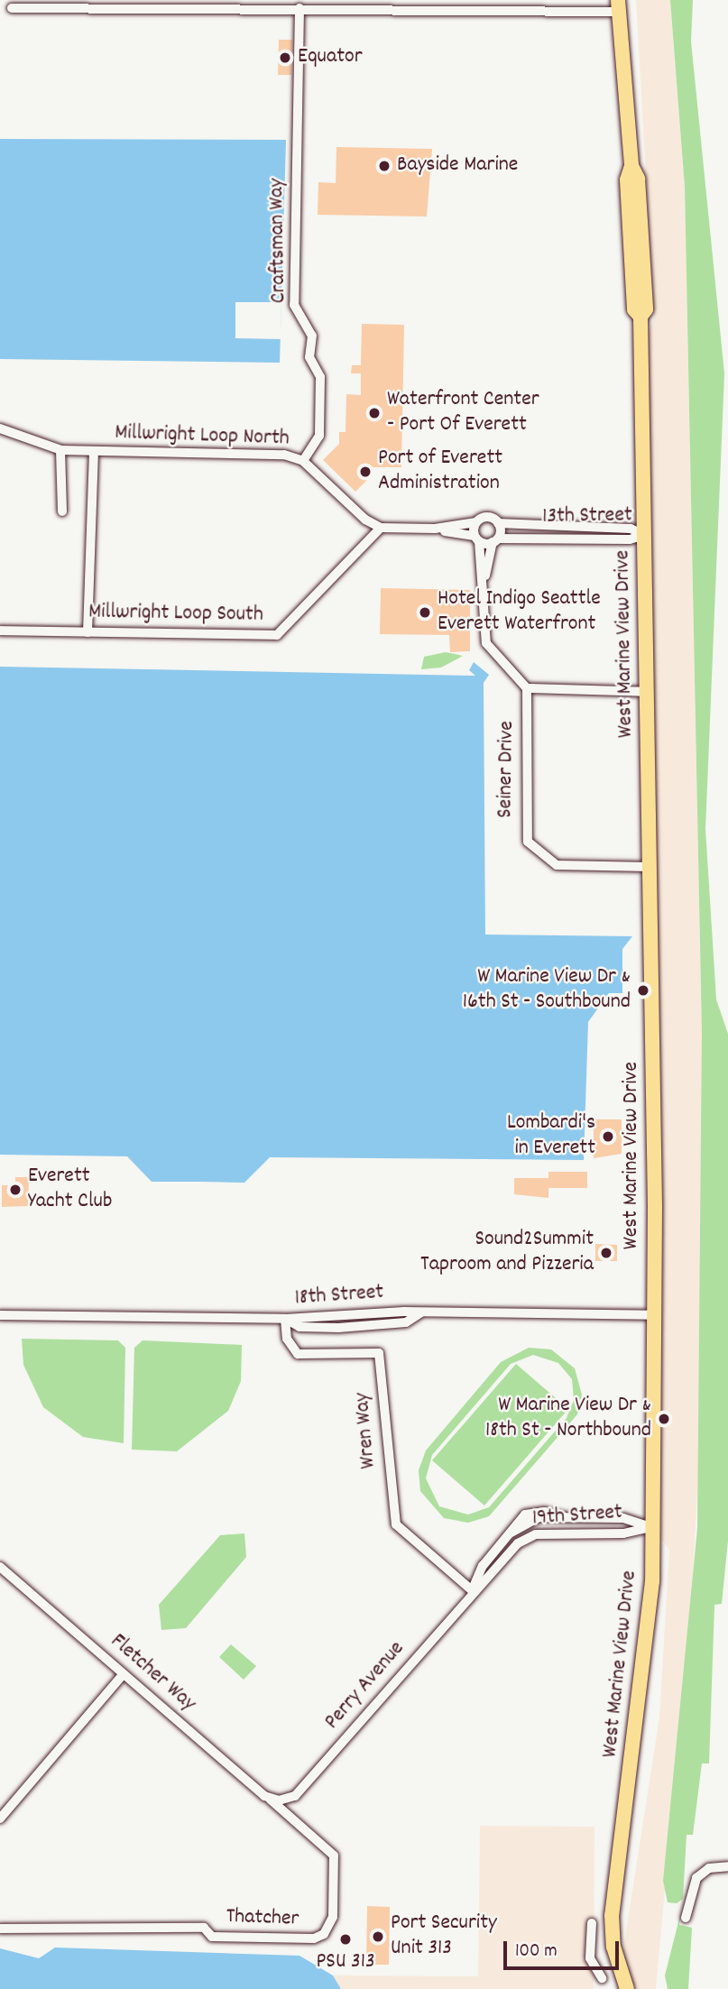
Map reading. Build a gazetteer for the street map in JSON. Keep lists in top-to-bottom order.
{
  "streets": {
    "main road": ["West Marine View Drive"],
    "street": [
      "Craftsman Way",
      "Millwright Loop North",
      "13th Street",
      "Millwright Loop South",
      "Seiner Drive",
      "18th Street",
      "Wren Way",
      "19th Street",
      "Fletcher Way",
      "Perry Avenue",
      "Thatcher"
    ]
  },
  "crossings": [
    ["Craftsman Way", "Millwright Loop North"],
    ["Millwright Loop North", "Millwright Loop South"],
    ["13th Street", "West Marine View Drive"],
    ["West Marine View Drive", "Seiner Drive"],
    ["West Marine View Drive", "18th Street"],
    ["West Marine View Drive", "19th Street"],
    ["18th Street", "Wren Way"],
    ["Wren Way", "19th Street"],
    ["Wren Way", "Perry Avenue"],
    ["19th Street", "Perry Avenue"],
    ["Fletcher Way", "Perry Avenue"],
    ["Fletcher Way", "Thatcher"],
    ["Perry Avenue", "Thatcher"]
  ],
  "places": [
    "Equator",
    "Bayside Marine",
    "Waterfront Center - Port Of Everett",
    "Port of Everett Administration",
    "Hotel Indigo Seattle Everett Waterfront",
    "W Marine View Dr & 16th St - Southbound",
    "Lombardi's in Everett",
    "Everett Yacht Club",
    "Sound2Summit Taproom and Pizzeria",
    "W Marine View Dr & 18th St - Northbound",
    "Port Security Unit 313",
    "PSU 313"
  ],
  "scale_bar": "100 m"
}
